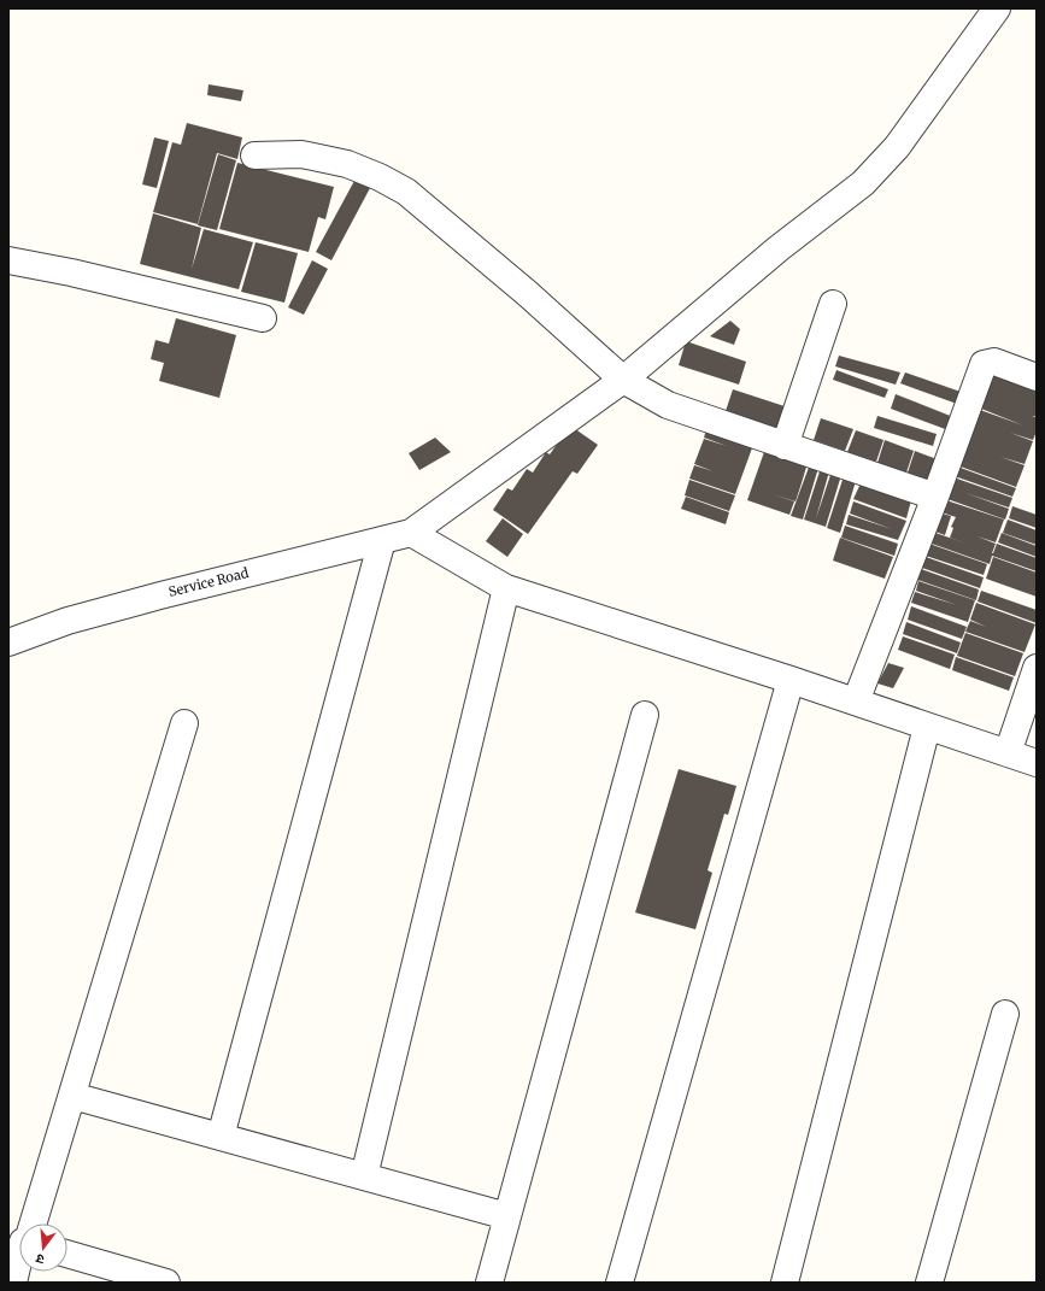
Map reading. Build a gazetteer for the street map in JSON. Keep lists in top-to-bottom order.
{
  "streets": {
    "street": ["Service Road"]
  },
  "north": "bottom"
}
